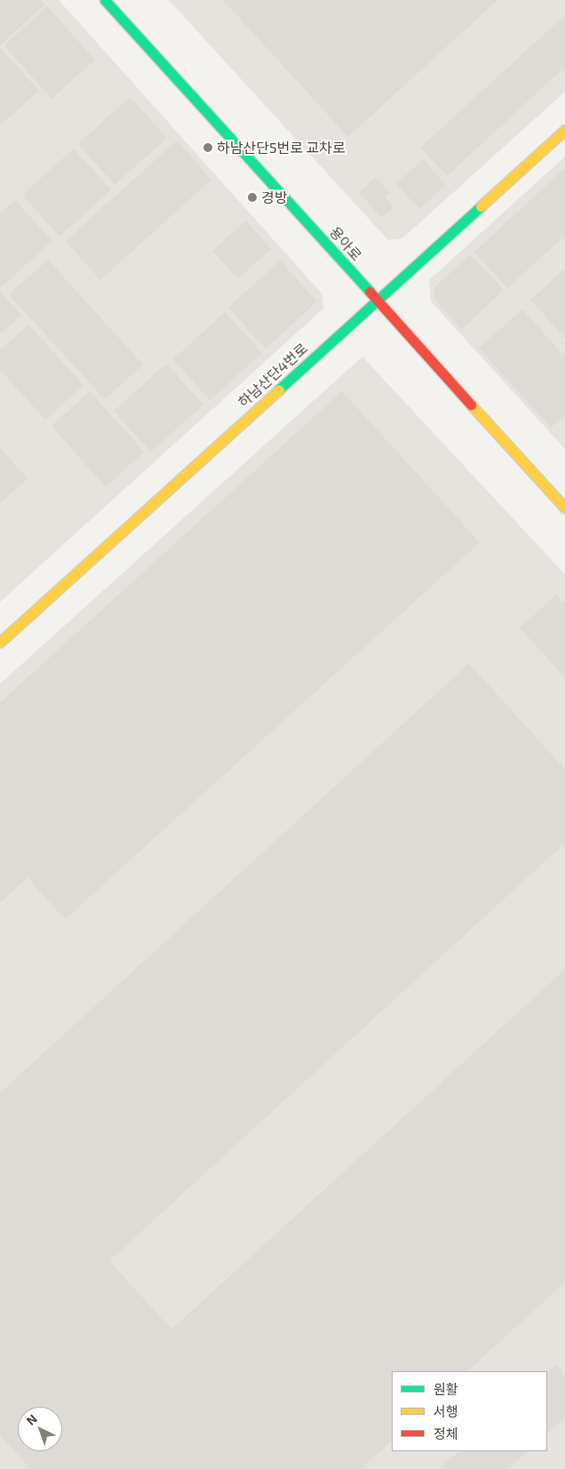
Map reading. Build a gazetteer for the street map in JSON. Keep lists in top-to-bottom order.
{
  "streets": {
    "street": ["용아로", "하남산단4번로"]
  },
  "crossings": [
    ["용아로", "하남산단4번로"]
  ],
  "places": ["하남산단5번로 교차로", "경방"],
  "legend": ["원활", "서행", "정체"],
  "north": "top left"
}
